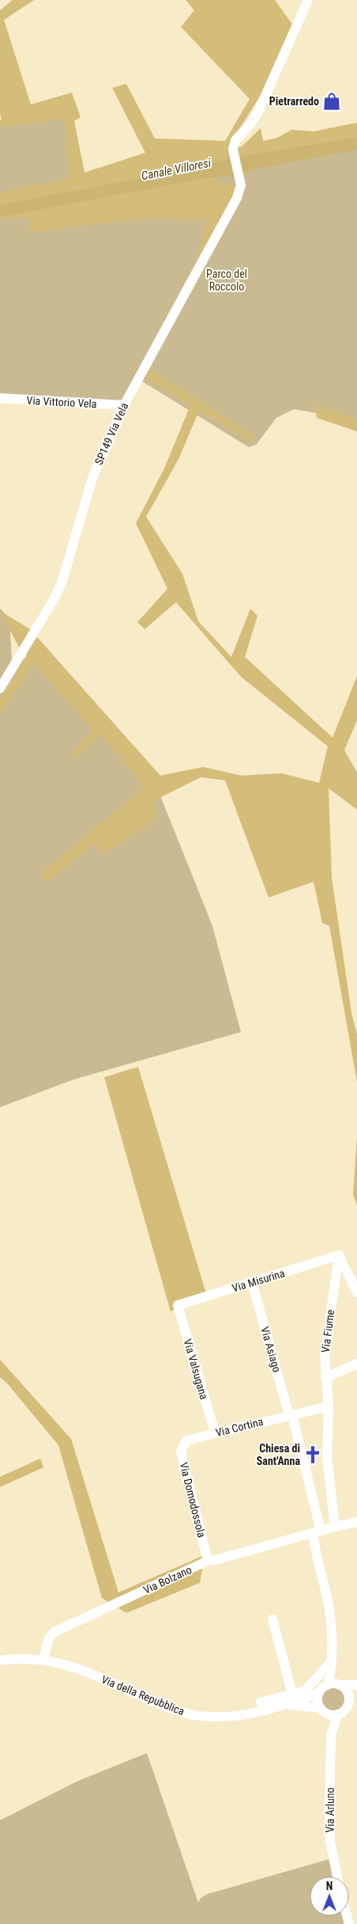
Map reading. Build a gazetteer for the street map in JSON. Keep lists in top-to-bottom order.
{
  "streets": {
    "street": [
      "Via Vittorio Vela",
      "SP149 Via Vela",
      "Via Misurina",
      "Via Fiume",
      "Via Asiago",
      "Via Valsugana",
      "Via Cortina",
      "Via Domodossola",
      "Via Bolzano",
      "Via della Repubblica",
      "Via Arluno"
    ]
  },
  "crossings": [
    ["Via Vittorio Vela", "SP149 Via Vela"],
    ["Via Misurina", "Via Fiume"],
    ["Via Misurina", "Via Asiago"],
    ["Via Misurina", "Via Valsugana"],
    ["Via Fiume", "Via Cortina"],
    ["Via Fiume", "Via Bolzano"],
    ["Via Asiago", "Via Cortina"],
    ["Via Asiago", "Via Bolzano"],
    ["Via Valsugana", "Via Cortina"],
    ["Via Cortina", "Via Domodossola"],
    ["Via Domodossola", "Via Bolzano"],
    ["Via Bolzano", "Via della Repubblica"],
    ["Via della Repubblica", "Via Arluno"]
  ],
  "water": ["Canale Villoresi"],
  "parks": ["Parco del Roccolo"],
  "places": {
    "shop": ["Pietrarredo"],
    "church": ["Chiesa di Sant'Anna"]
  },
  "north": "top"
}
